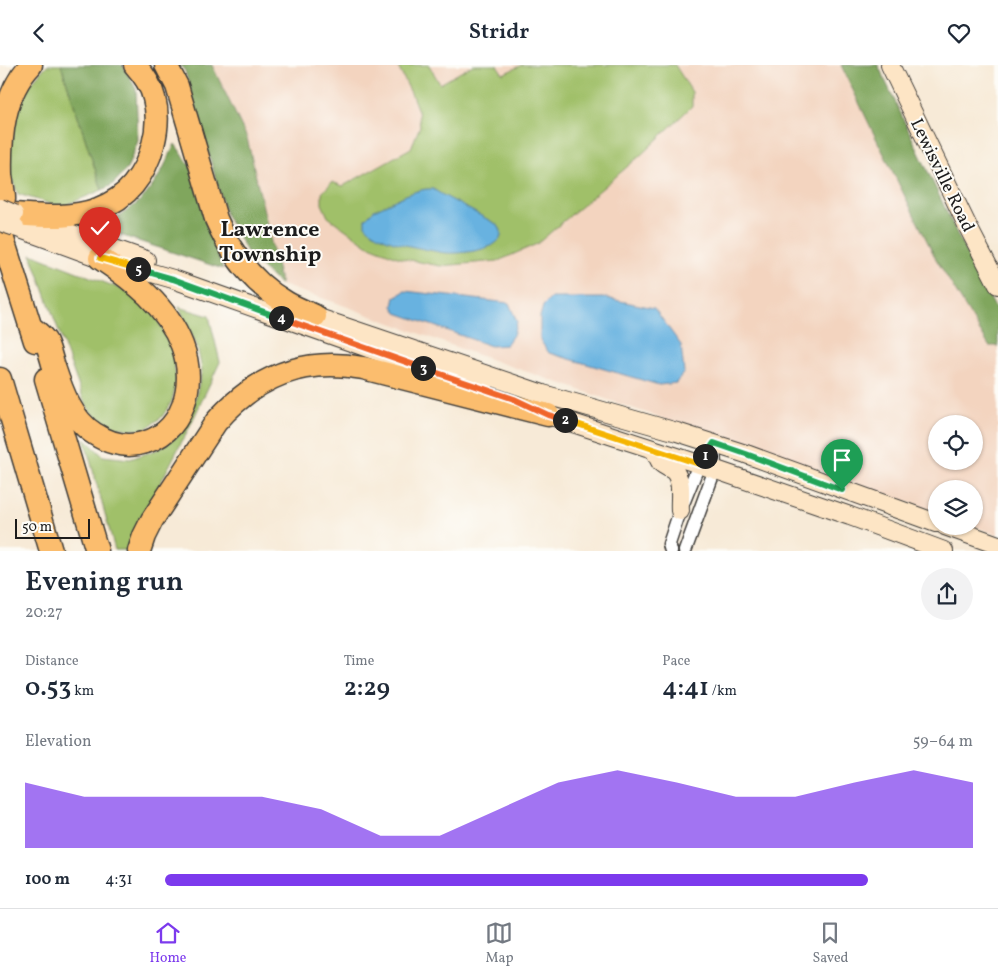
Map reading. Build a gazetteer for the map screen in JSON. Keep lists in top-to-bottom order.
{
  "streets": {
    "main road": ["Lewisville Road"]
  },
  "districts": ["Lawrence Township"],
  "scale_bar": "50 m",
  "page": {
    "header": "Stridr",
    "pins": [
      "5",
      "4",
      "3",
      "2",
      "1"
    ],
    "scale": "50 m",
    "heading": ["Evening run", "20:27"],
    "stats": [
      ["Distance", "0.53 km"],
      ["Time", "2:29"],
      ["Pace", "4:41 /km"]
    ],
    "chart": ["Elevation", "59–64 m"],
    "list": [
      {
        "name": "100 m",
        "note": "4:31"
      }
    ],
    "tabs": ["Home", "Map", "Saved"]
  }
}
